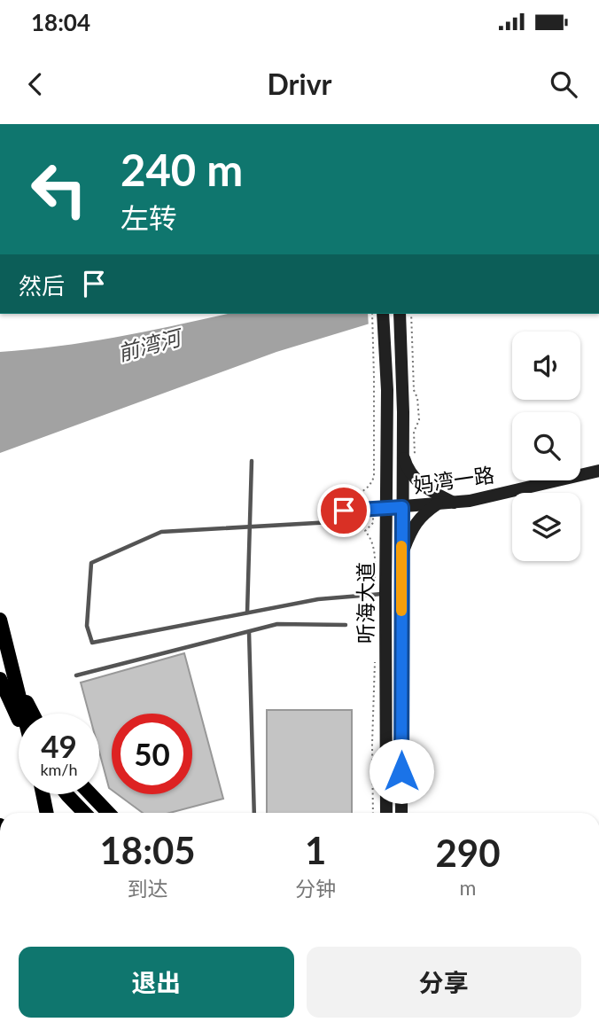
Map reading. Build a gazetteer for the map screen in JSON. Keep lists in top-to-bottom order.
{
  "streets": {
    "main road": ["妈湾一路", "听海大道"]
  },
  "crossings": [
    ["妈湾一路", "听海大道"]
  ],
  "water": ["前湾河"],
  "page": {
    "status": "18:04",
    "header": "Drivr",
    "turn": ["240 m", "左转"],
    "then": "然后",
    "speed": "49 km/h",
    "limit": "50",
    "eta": [
      "18:05",
      "到达",
      "1",
      "分钟",
      "290",
      "m"
    ],
    "buttons": ["退出", "分享"]
  }
}
